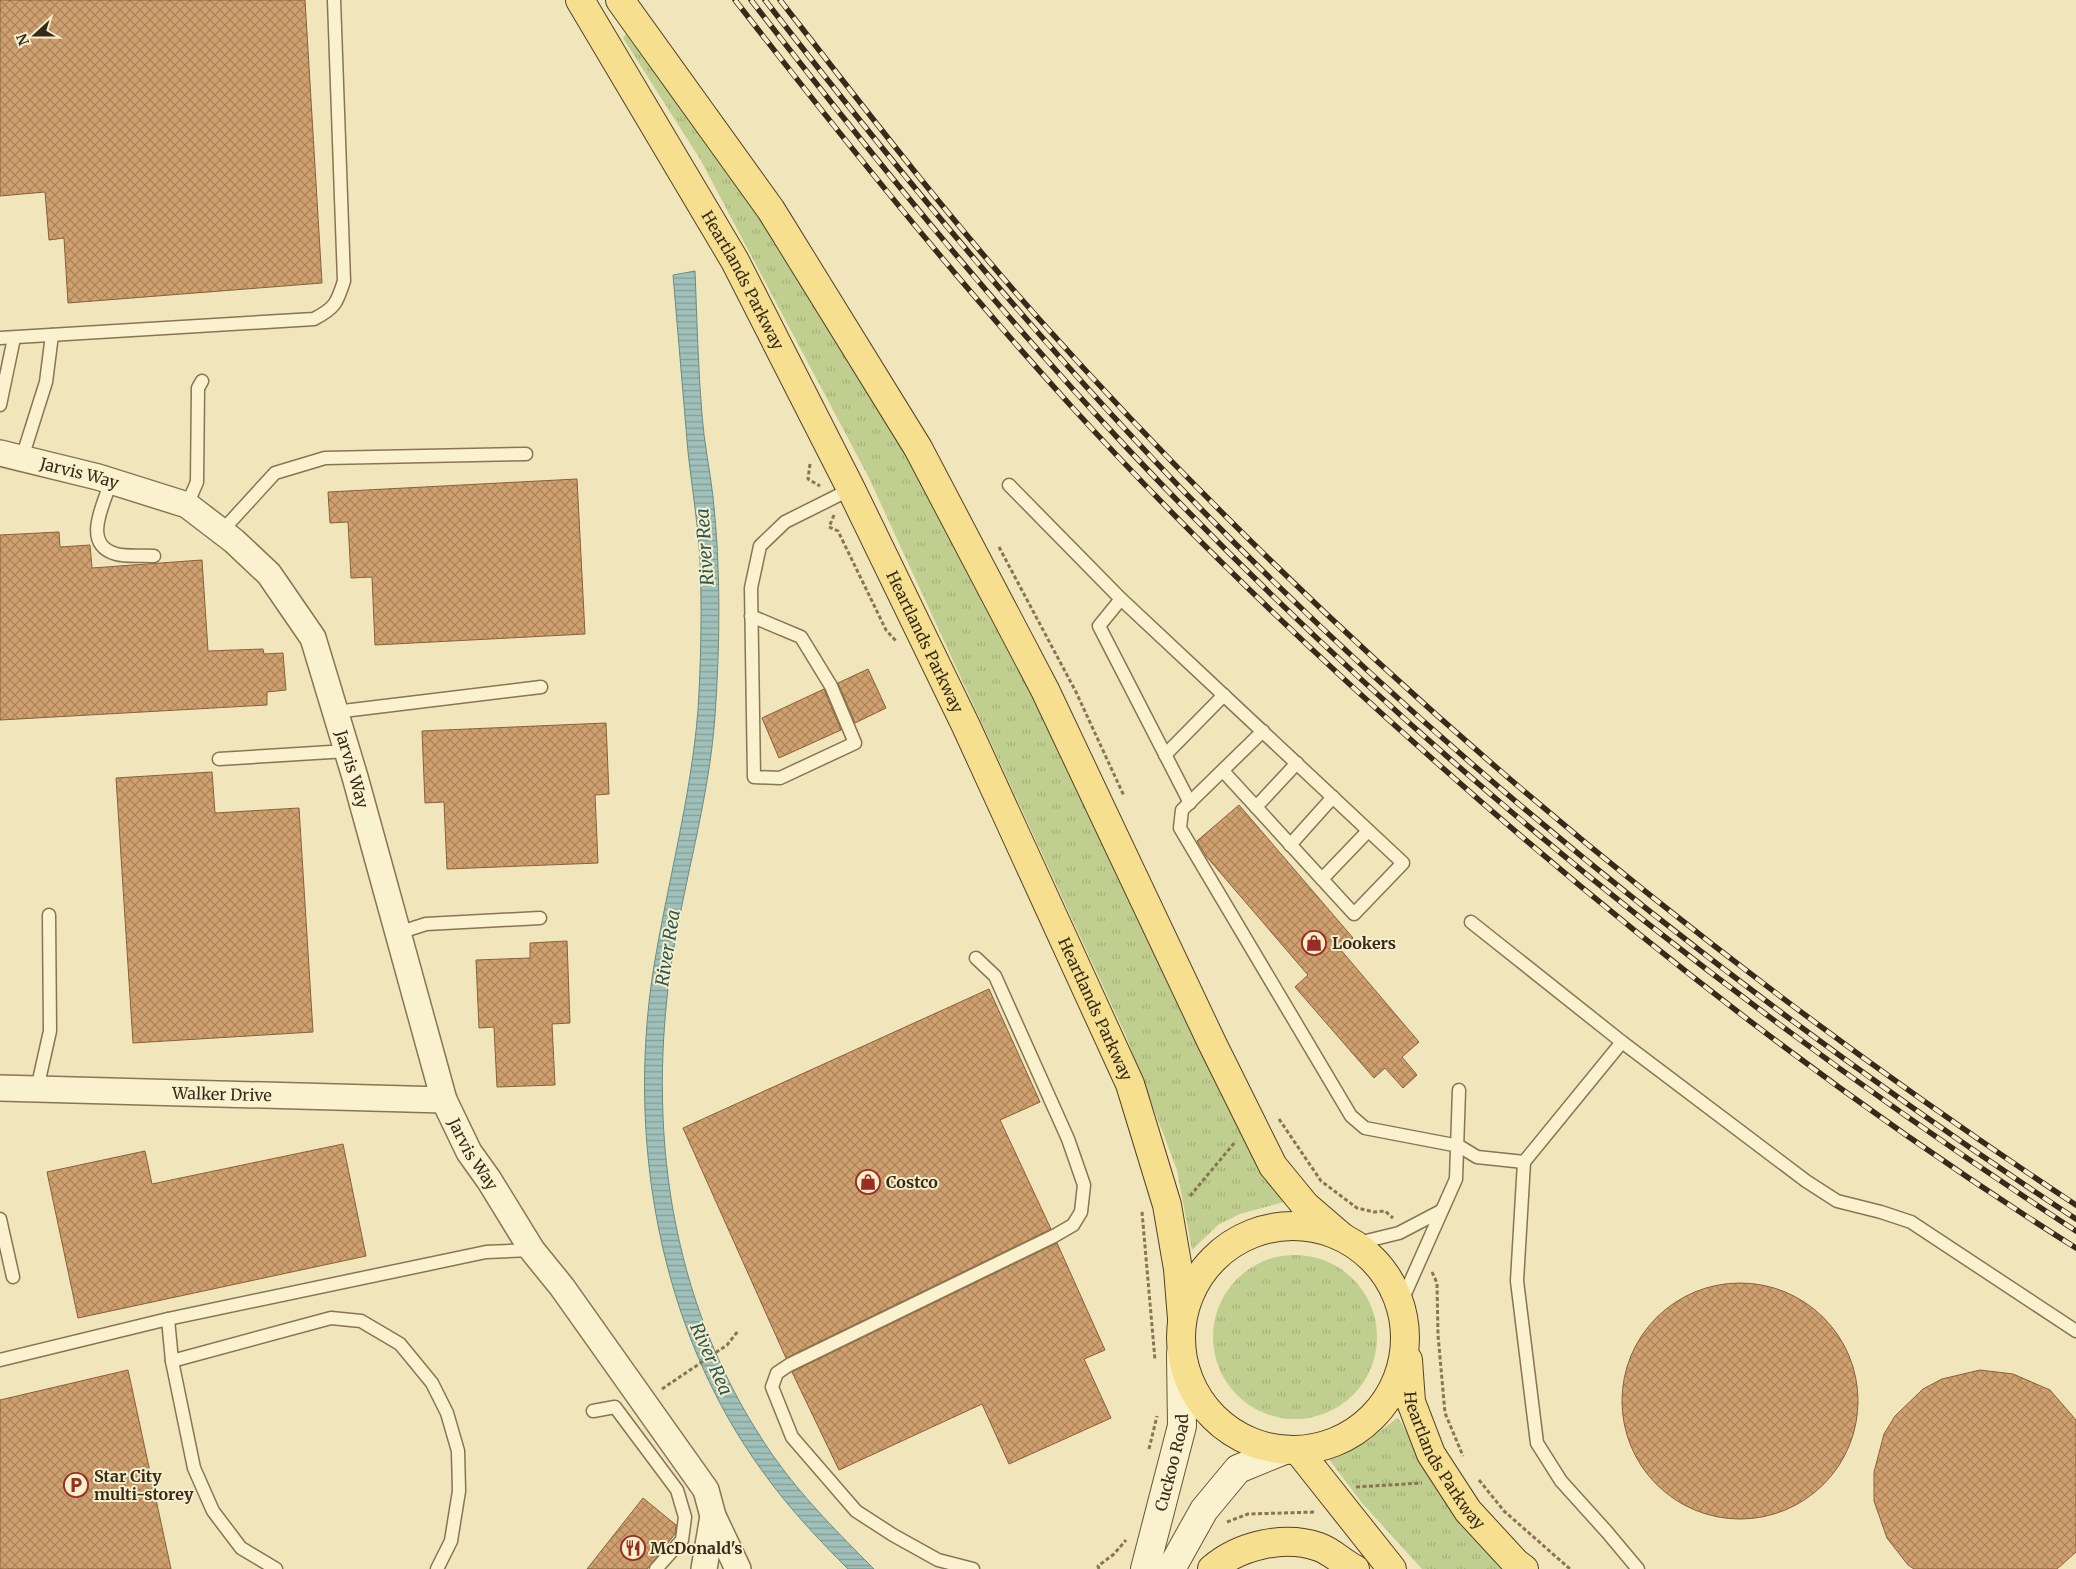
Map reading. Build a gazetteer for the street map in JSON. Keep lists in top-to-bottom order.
{
  "streets": {
    "main road": ["Heartlands Parkway", "Cuckoo Road"],
    "street": ["Jarvis Way", "Walker Drive"]
  },
  "crossings": [
    ["Jarvis Way", "Walker Drive"]
  ],
  "water": ["River Rea"],
  "places": {
    "shop": ["Lookers", "Costco"],
    "parking": ["Star City multi-storey"],
    "restaurant": ["McDonald's"]
  },
  "north": "left"
}
